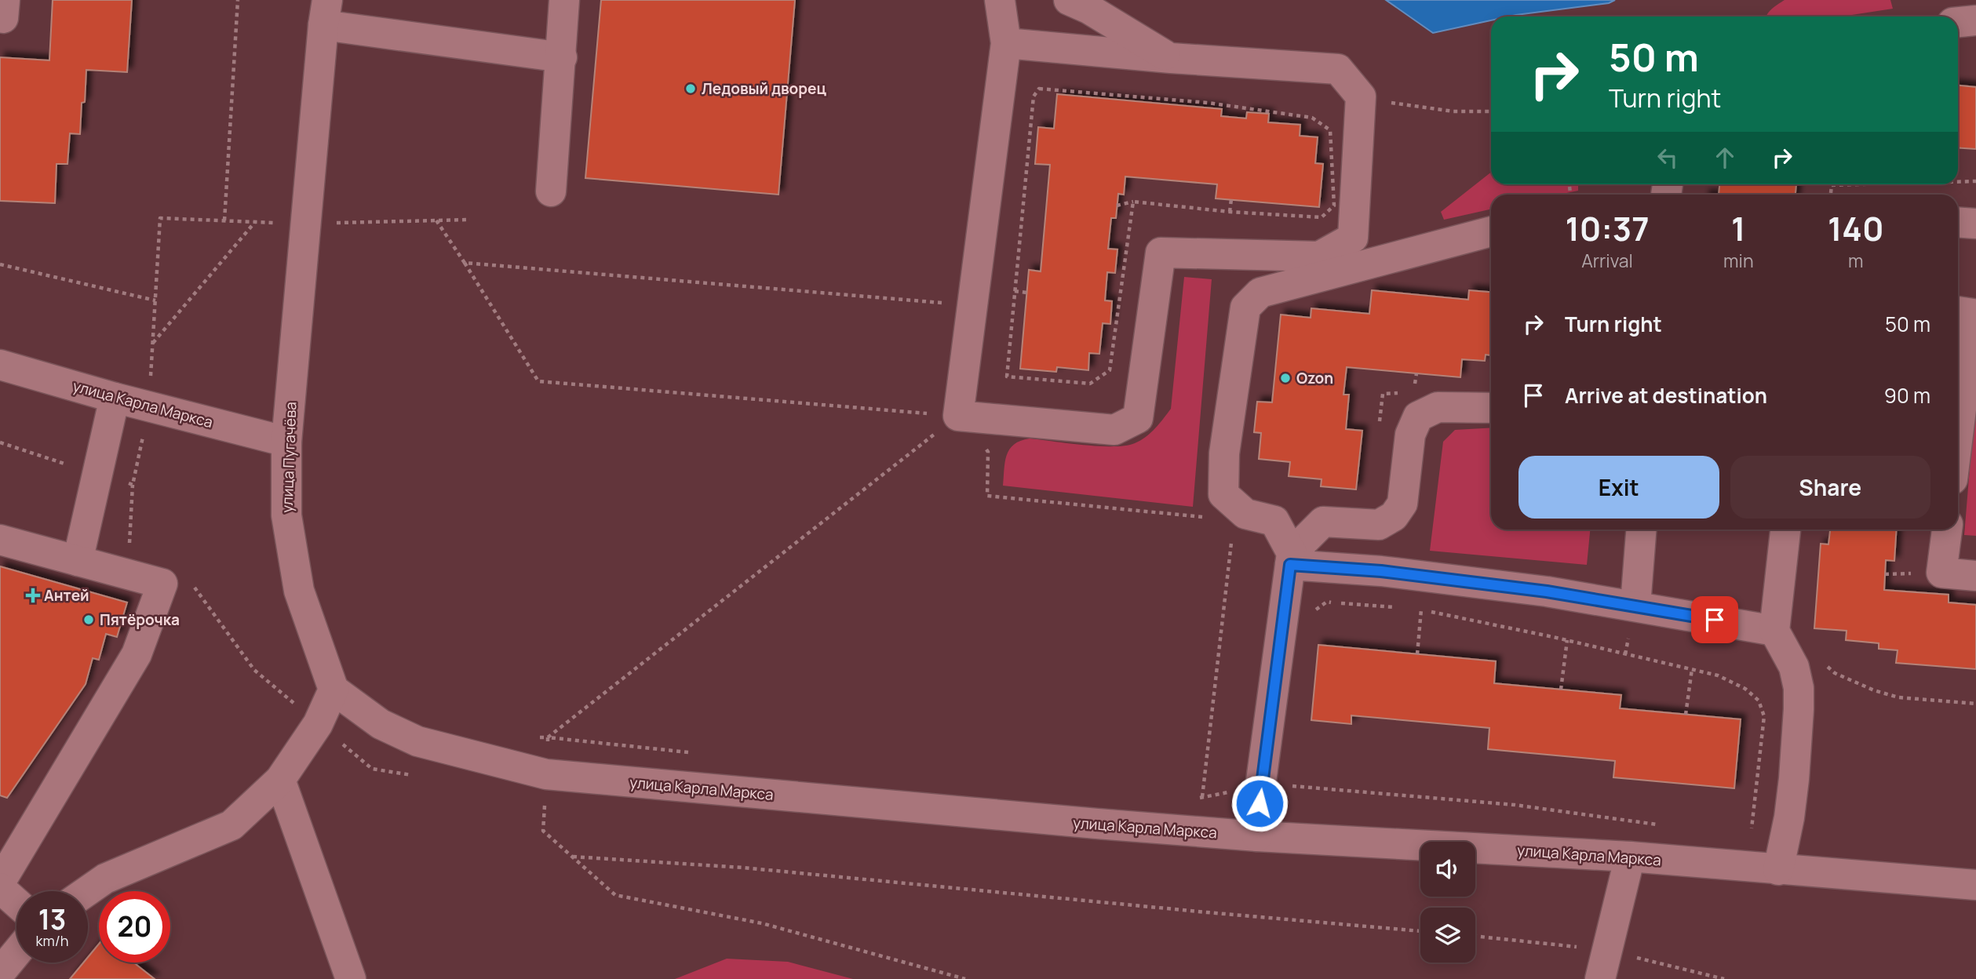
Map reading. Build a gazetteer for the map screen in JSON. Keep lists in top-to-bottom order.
{
  "streets": {
    "street": ["улица Карла Маркса", "улица Пугачёва"]
  },
  "crossings": [
    ["улица Карла Маркса", "улица Пугачёва"]
  ],
  "places": {
    "other": ["Ледовый дворец", "Ozon", "Пятёрочка"],
    "health": ["Антей"]
  },
  "page": {
    "turn": ["50 m", "Turn right"],
    "eta": [
      "10:37",
      "Arrival",
      "1",
      "min",
      "140",
      "m"
    ],
    "list": [
      {
        "name": "Turn right",
        "value": "50 m"
      },
      {
        "name": "Arrive at destination",
        "value": "90 m"
      }
    ],
    "buttons": ["Exit", "Share"],
    "speed": "13 km/h",
    "limit": "20"
  }
}
